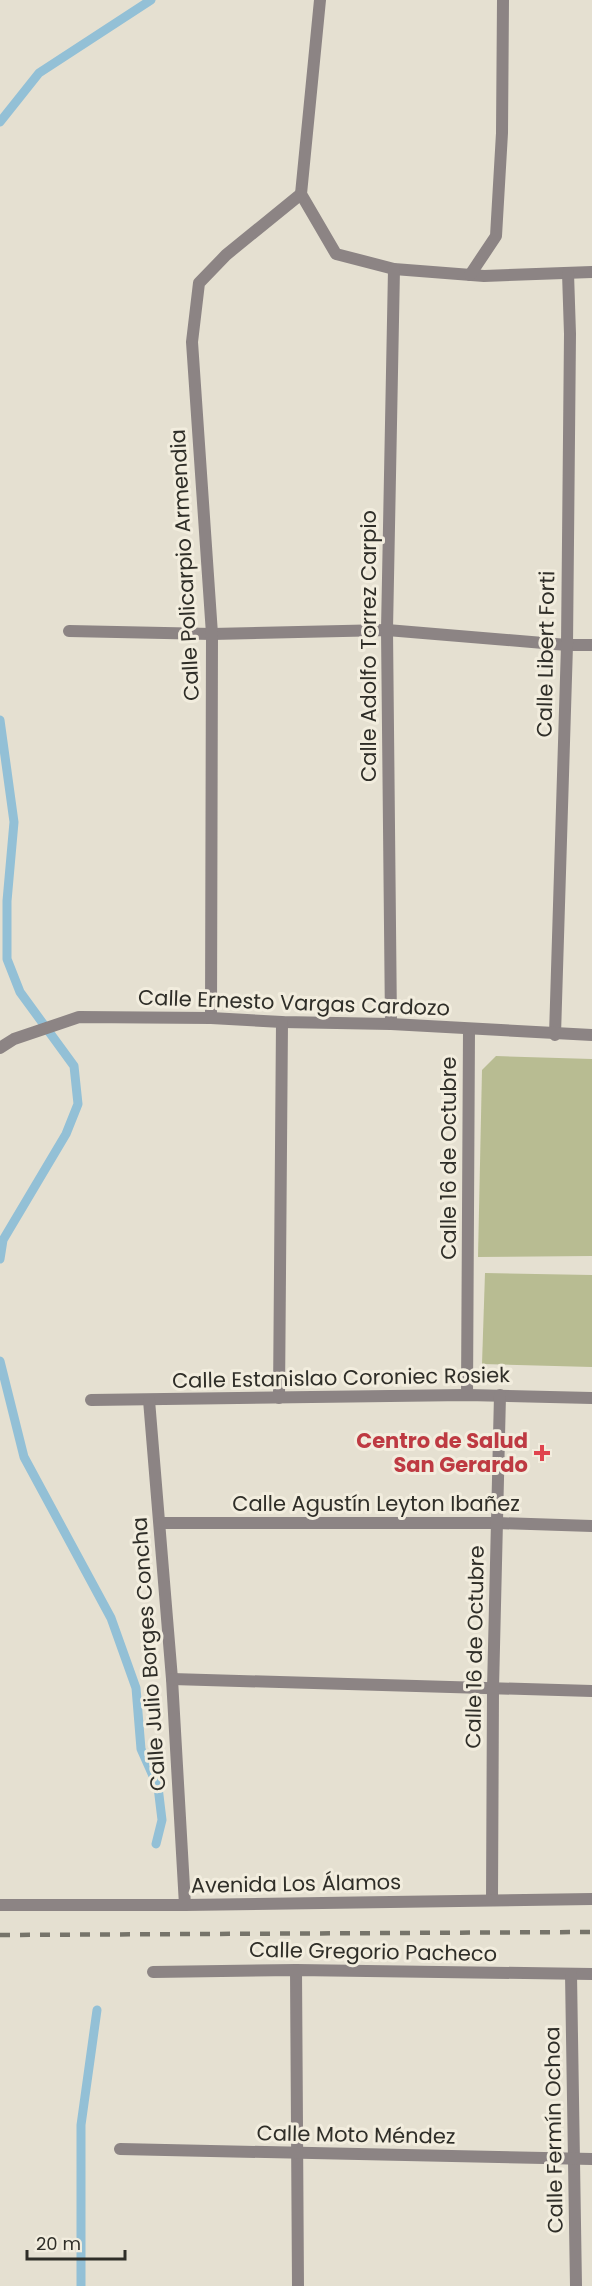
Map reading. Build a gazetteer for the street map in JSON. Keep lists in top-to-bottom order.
{
  "streets": {
    "street": [
      "Calle Policarpio Armendia",
      "Calle Adolfo Torrez Carpio",
      "Calle Libert Forti",
      "Calle Ernesto Vargas Cardozo",
      "Calle 16 de Octubre",
      "Calle Estanislao Coroniec Rosiek",
      "Calle Agustín Leyton Ibañez",
      "Calle Julio Borges Concha",
      "Avenida Los Álamos",
      "Calle Gregorio Pacheco",
      "Calle Fermín Ochoa",
      "Calle Moto Méndez"
    ]
  },
  "crossings": [
    ["Calle Policarpio Armendia", "Calle Ernesto Vargas Cardozo"],
    ["Calle Adolfo Torrez Carpio", "Calle Ernesto Vargas Cardozo"],
    ["Calle Libert Forti", "Calle Ernesto Vargas Cardozo"],
    ["Calle Ernesto Vargas Cardozo", "Calle 16 de Octubre"],
    ["Calle 16 de Octubre", "Calle Estanislao Coroniec Rosiek"],
    ["Calle 16 de Octubre", "Calle Agustín Leyton Ibañez"],
    ["Calle 16 de Octubre", "Avenida Los Álamos"],
    ["Calle Estanislao Coroniec Rosiek", "Calle Julio Borges Concha"],
    ["Calle Agustín Leyton Ibañez", "Calle Julio Borges Concha"],
    ["Calle Julio Borges Concha", "Avenida Los Álamos"],
    ["Calle Gregorio Pacheco", "Calle Fermín Ochoa"],
    ["Calle Fermín Ochoa", "Calle Moto Méndez"]
  ],
  "places": {
    "health": ["Centro de Salud San Gerardo"]
  },
  "scale_bar": "20 m"
}
